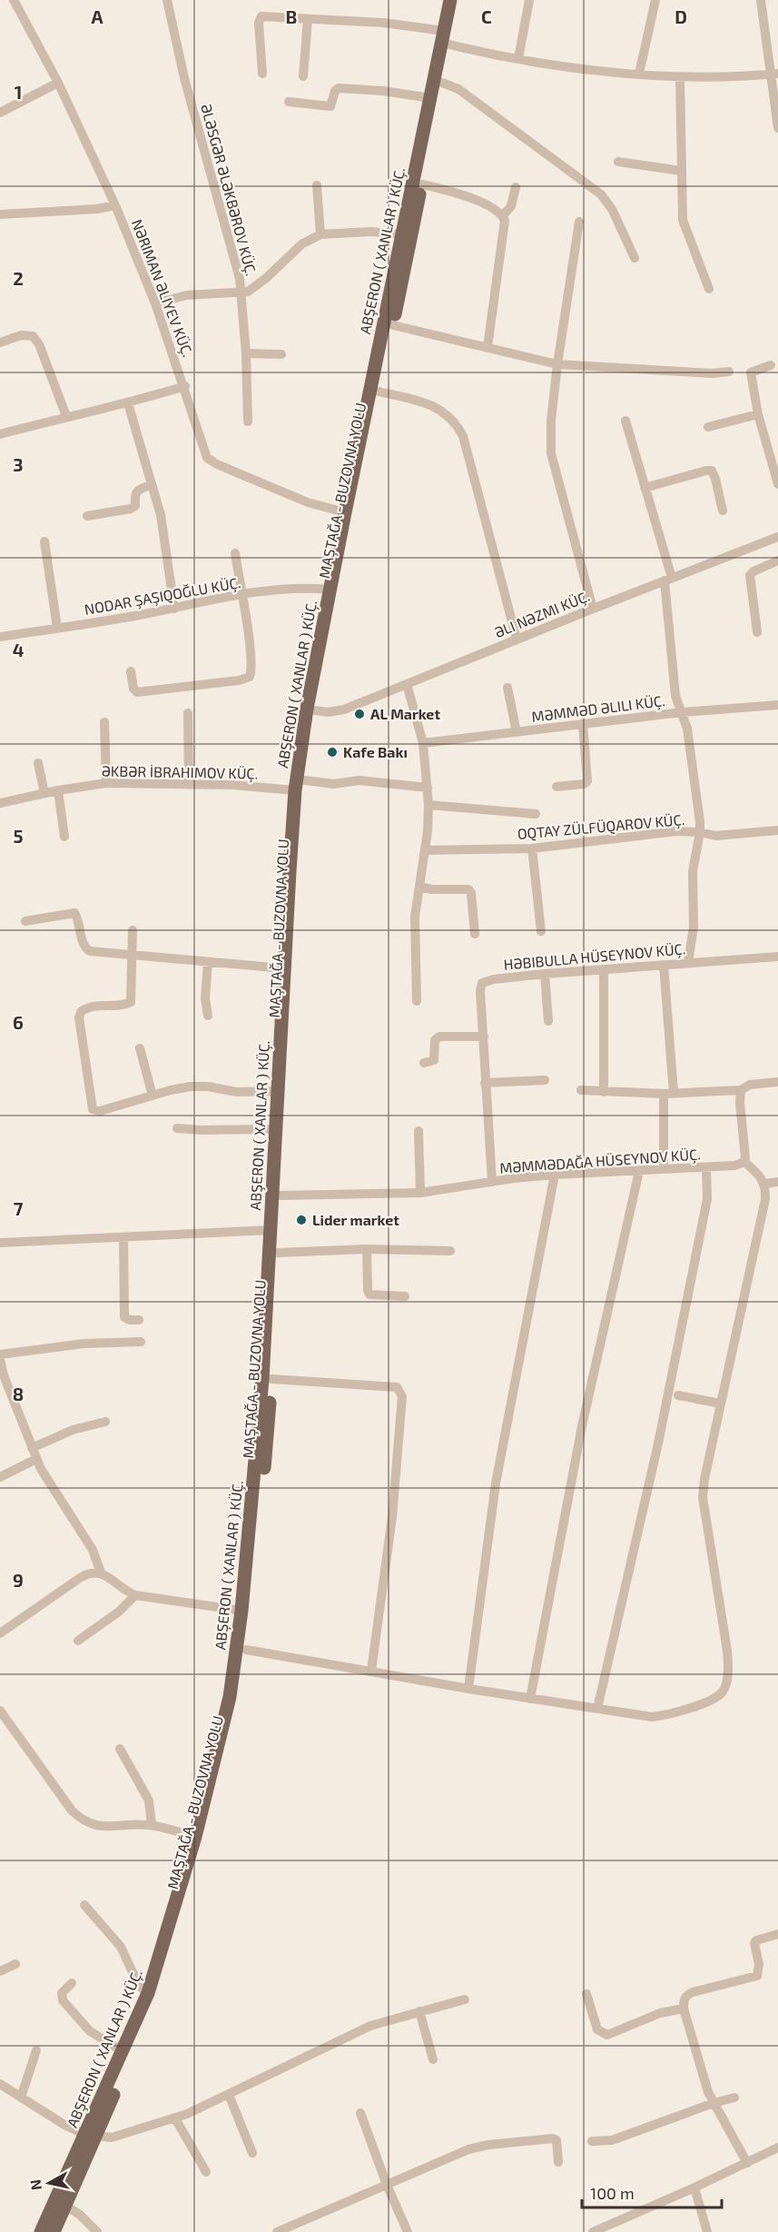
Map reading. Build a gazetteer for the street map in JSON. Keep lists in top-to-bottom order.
{
  "streets": {
    "main road": ["ABŞERON ( XANLAR ) KÜÇ.", "MAŞTAĞA - BUZOVNA YOLU"],
    "street": [
      "ƏLƏSGƏR ƏLƏKBƏROV KÜÇ.",
      "NƏRIMAN ƏLIYEV KÜÇ.",
      "ƏLI NƏZMI KÜÇ.",
      "MƏMMƏD ƏLILI KÜÇ.",
      "ƏKBƏR İBRAHIMOV KÜÇ.",
      "OQTAY ZÜLFÜQAROV KÜÇ.",
      "HƏBIBULLA HÜSEYNOV KÜÇ.",
      "MƏMMƏDAĞA HÜSEYNOV KÜÇ."
    ]
  },
  "crossings": [
    ["ABŞERON ( XANLAR ) KÜÇ.", "NƏRIMAN ƏLIYEV KÜÇ."],
    ["ABŞERON ( XANLAR ) KÜÇ.", "MAŞTAĞA - BUZOVNA YOLU"],
    ["ABŞERON ( XANLAR ) KÜÇ.", "ƏLI NƏZMI KÜÇ."],
    ["ABŞERON ( XANLAR ) KÜÇ.", "ƏKBƏR İBRAHIMOV KÜÇ."],
    ["MAŞTAĞA - BUZOVNA YOLU", "ƏLI NƏZMI KÜÇ."],
    ["MAŞTAĞA - BUZOVNA YOLU", "ƏKBƏR İBRAHIMOV KÜÇ."],
    ["MAŞTAĞA - BUZOVNA YOLU", "MƏMMƏDAĞA HÜSEYNOV KÜÇ."],
    ["HƏBIBULLA HÜSEYNOV KÜÇ.", "MƏMMƏDAĞA HÜSEYNOV KÜÇ."]
  ],
  "places": ["AL Market", "Kafe Bakı", "Lider market"],
  "scale_bar": "100 m",
  "north": "left",
  "grid": {
    "columns": [
      "A",
      "B",
      "C",
      "D"
    ],
    "rows": [
      "1",
      "2",
      "3",
      "4",
      "5",
      "6",
      "7",
      "8",
      "9"
    ]
  }
}
